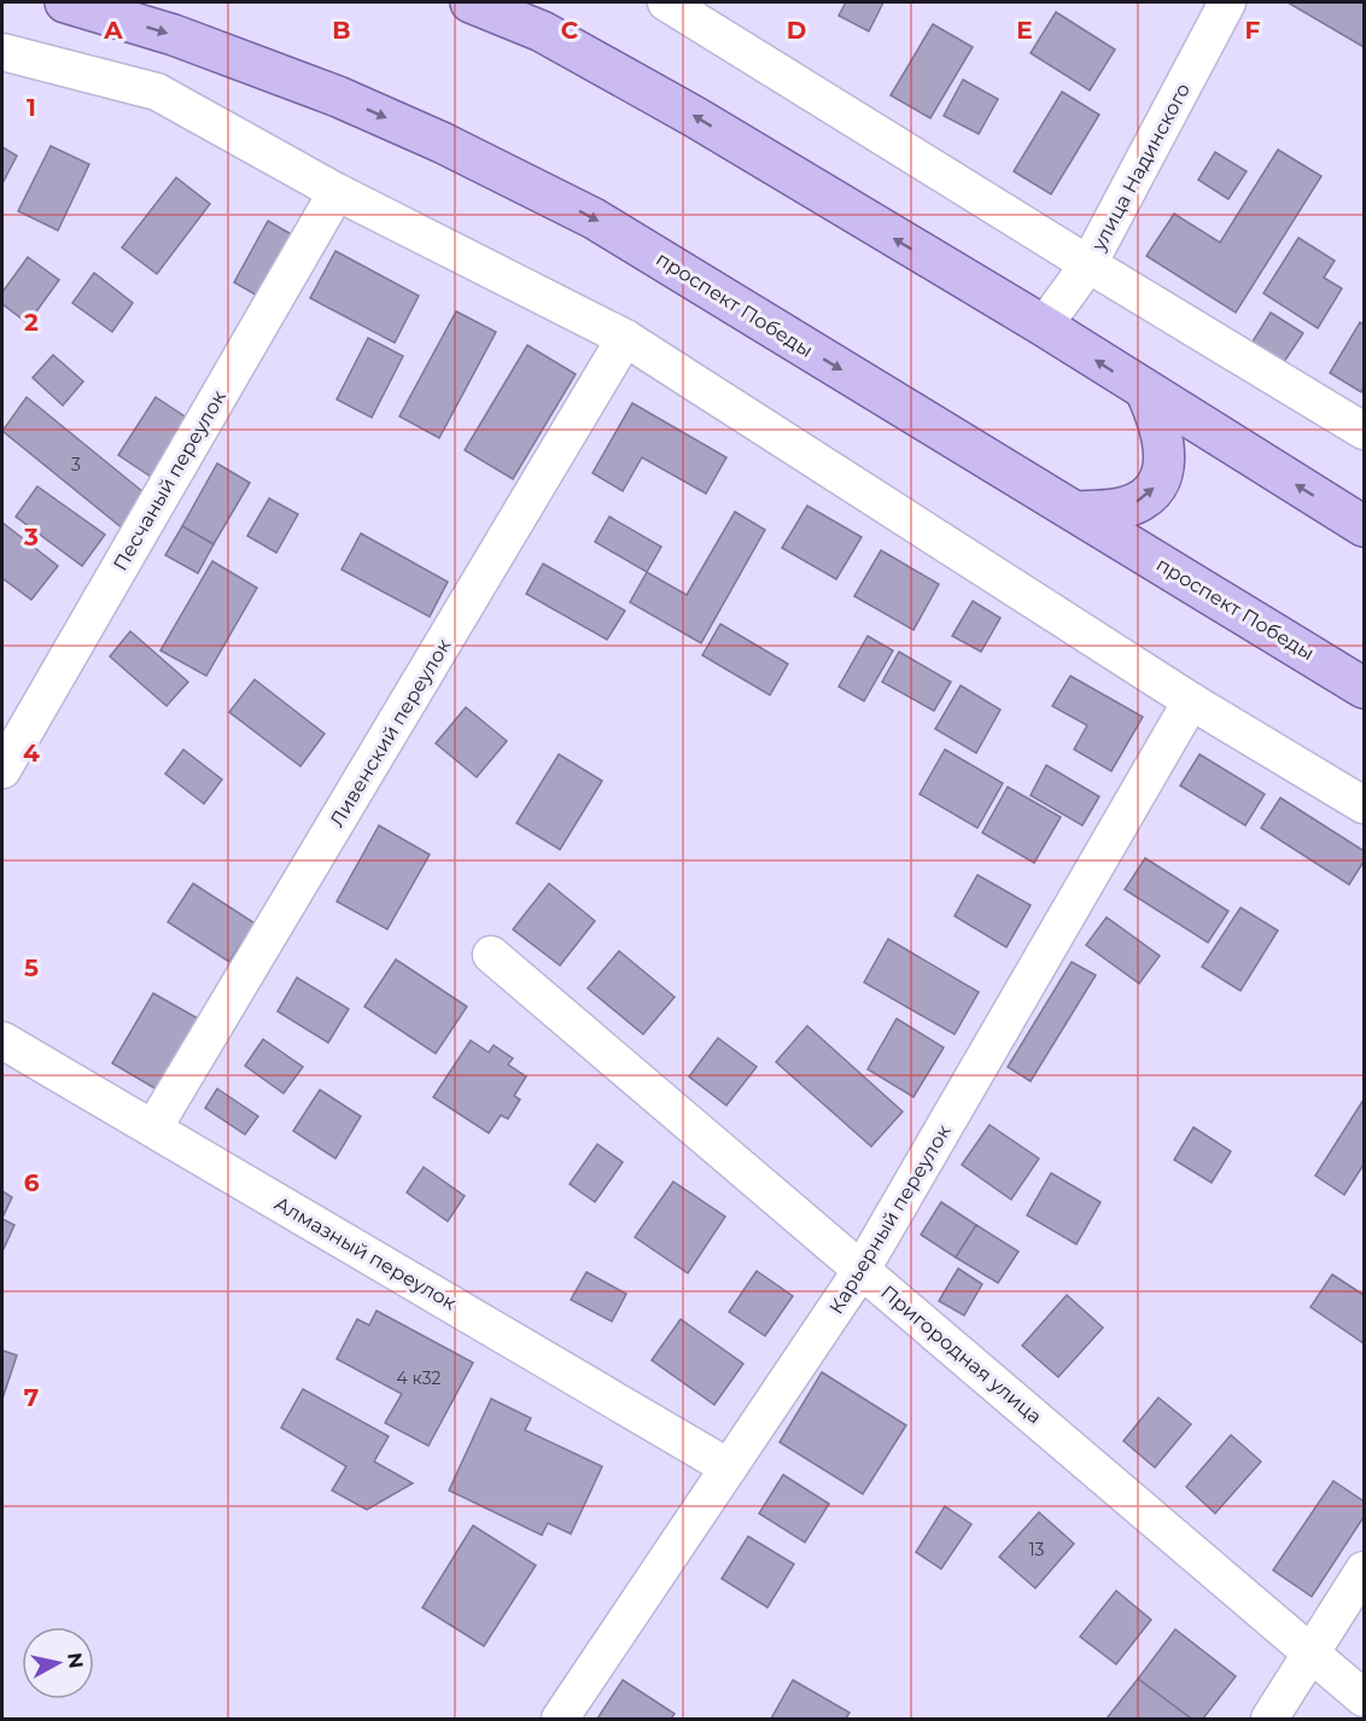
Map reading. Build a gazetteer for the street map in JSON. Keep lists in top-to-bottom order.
{
  "streets": {
    "main road": ["проспект Победы"],
    "street": [
      "улица Надинского",
      "Песчаный переулок",
      "Ливенский переулок",
      "Карьерный переулок",
      "Алмазный переулок",
      "Пригородная улица"
    ]
  },
  "crossings": [
    ["Ливенский переулок", "Алмазный переулок"],
    ["Карьерный переулок", "Алмазный переулок"],
    ["Карьерный переулок", "Пригородная улица"]
  ],
  "house_numbers": ["3", "4 к32", "13"],
  "north": "right",
  "grid": {
    "columns": [
      "A",
      "B",
      "C",
      "D",
      "E",
      "F"
    ],
    "rows": [
      "1",
      "2",
      "3",
      "4",
      "5",
      "6",
      "7"
    ]
  }
}
